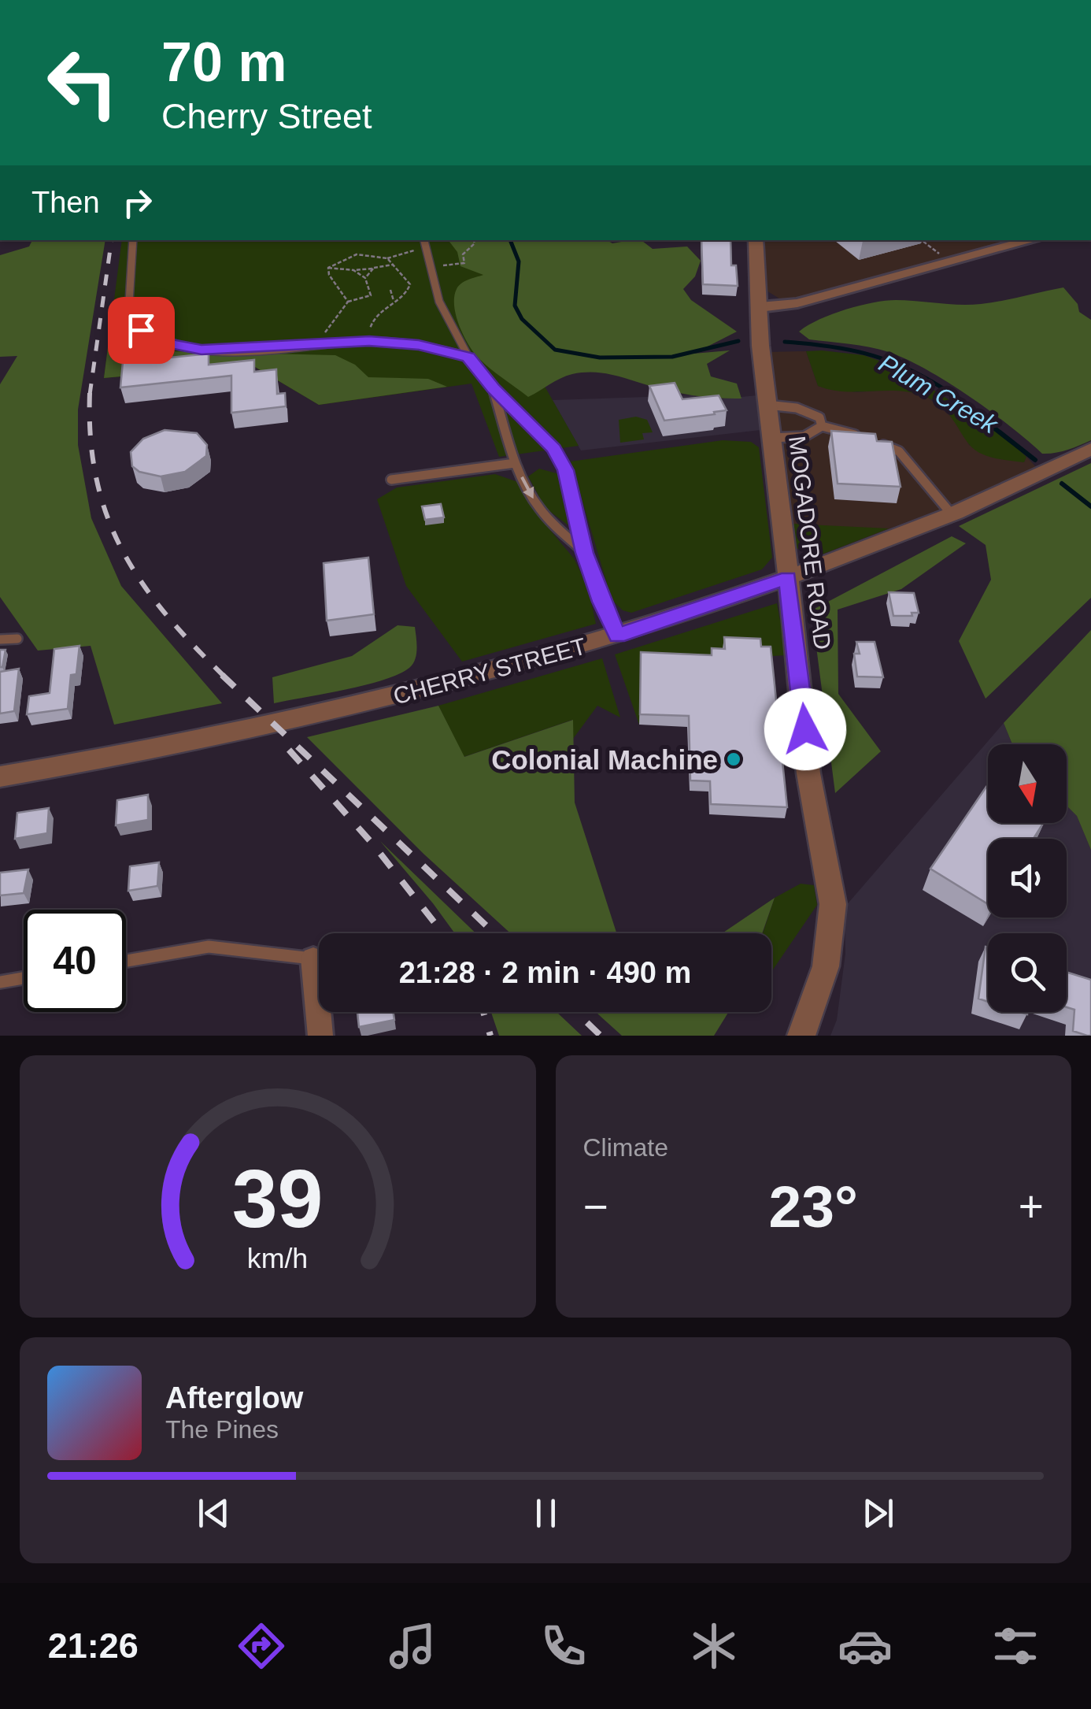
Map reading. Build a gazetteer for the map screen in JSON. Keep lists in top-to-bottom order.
{
  "streets": {
    "street": ["MOGADORE ROAD", "CHERRY STREET"]
  },
  "crossings": [
    ["MOGADORE ROAD", "CHERRY STREET"]
  ],
  "water": ["Plum Creek"],
  "places": ["Colonial Machine"],
  "north": "bottom",
  "page": {
    "turn": ["70 m", "Cherry Street"],
    "then": "Then",
    "limit": "40",
    "trip": "21:28 · 2 min · 490 m",
    "tile": "Climate",
    "heat": ["−", "23°", "+"],
    "song": ["Afterglow", "The Pines"],
    "tabs": "21:26",
    "gauge": ["39", "km/h"]
  }
}
